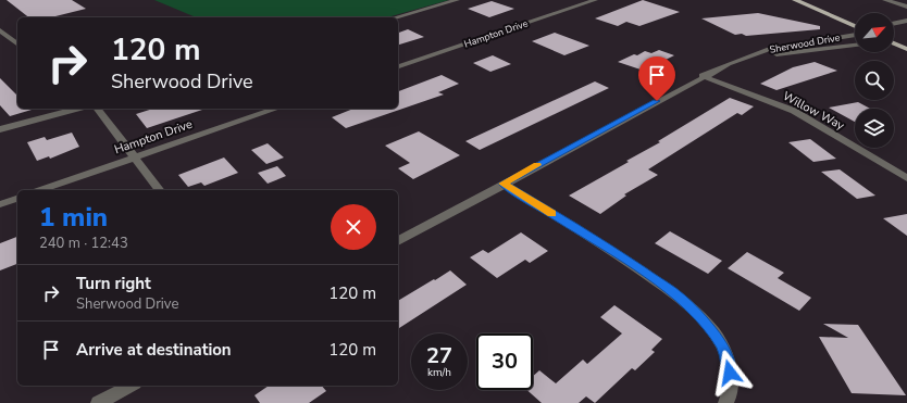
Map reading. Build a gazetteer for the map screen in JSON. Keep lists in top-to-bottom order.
{
  "streets": {
    "street": ["Hampton Drive", "Sherwood Drive", "Willow Way"]
  },
  "crossings": [
    ["Sherwood Drive", "Willow Way"]
  ],
  "north": "top right",
  "page": {
    "turn": ["120 m", "Sherwood Drive"],
    "heading": ["1 min", "240 m · 12:43"],
    "list": [
      {
        "name": "Turn right",
        "note": "Sherwood Drive",
        "value": "120 m"
      },
      {
        "name": "Arrive at destination",
        "value": "120 m"
      }
    ],
    "speed": "27 km/h",
    "limit": "30"
  }
}
